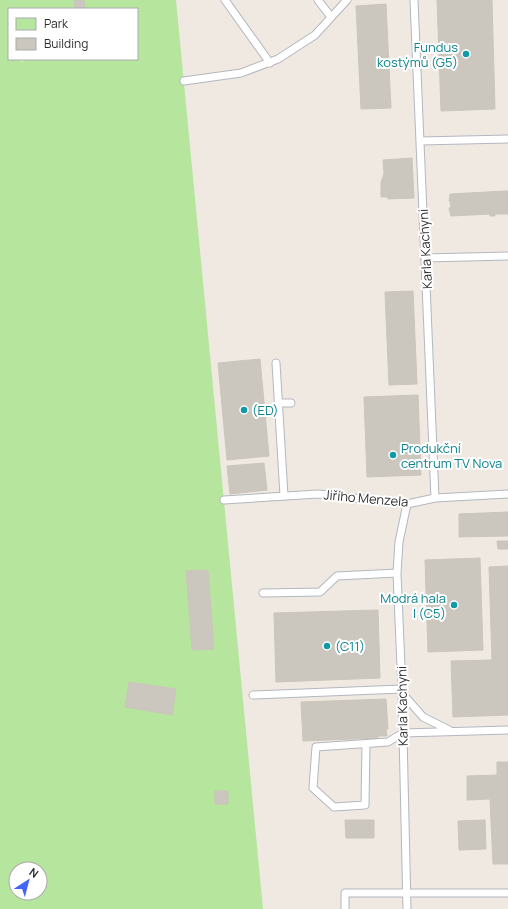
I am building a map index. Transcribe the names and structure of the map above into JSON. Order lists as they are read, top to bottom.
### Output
{
  "streets": {
    "lane": ["Karla Kachyni", "Jiřího Menzela"]
  },
  "crossings": [
    ["Karla Kachyni", "Jiřího Menzela"]
  ],
  "places": [
    "Fundus kostýmů (G5)",
    "(ED)",
    "Produkční centrum TV Nova",
    "Modrá hala I (C5)",
    "(C11)"
  ],
  "legend": ["Park", "Building"],
  "north": "top right"
}
